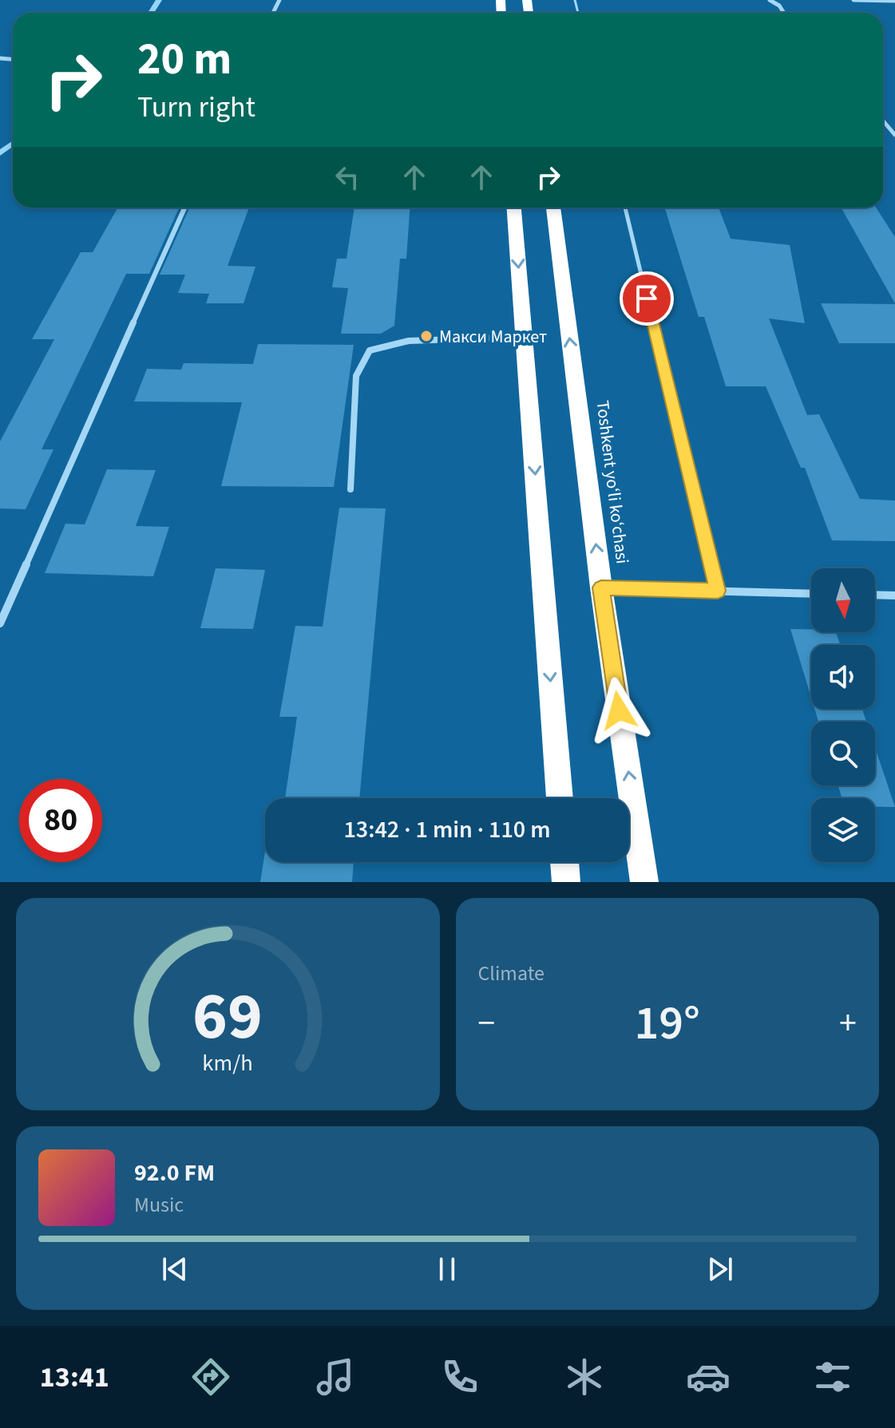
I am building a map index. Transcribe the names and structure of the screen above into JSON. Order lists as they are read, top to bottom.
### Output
{
  "streets": {
    "highway": ["Toshkent yo‘li ko‘chasi"]
  },
  "places": ["Макси Маркет"],
  "north": "bottom",
  "page": {
    "turn": ["20 m", "Turn right"],
    "limit": "80",
    "trip": "13:42 · 1 min · 110 m",
    "tile": "Climate",
    "heat": ["−", "19°", "+"],
    "song": ["92.0 FM", "Music"],
    "tabs": "13:41",
    "gauge": ["69", "km/h"]
  }
}
